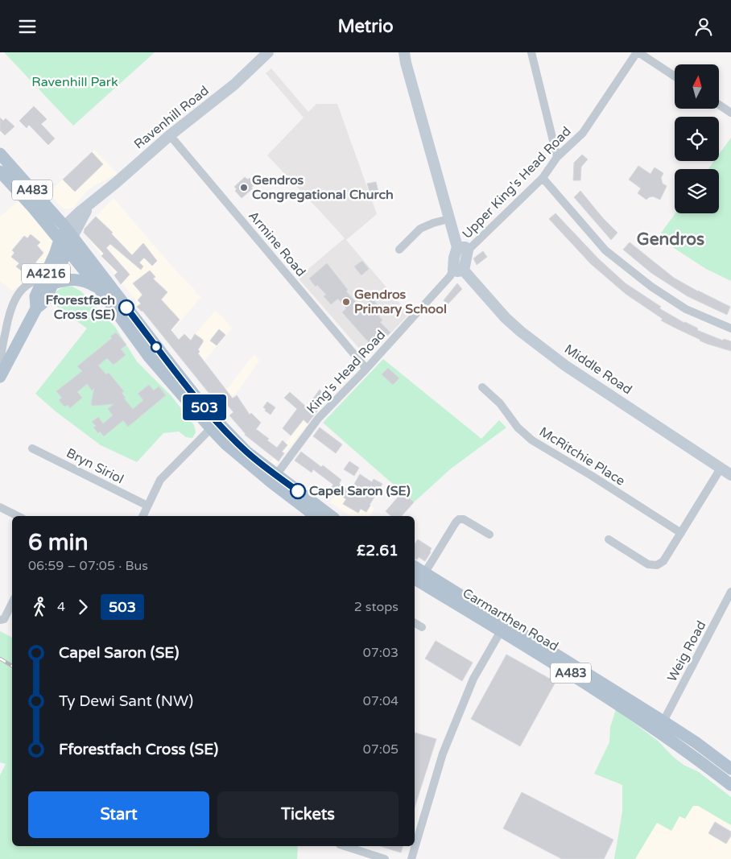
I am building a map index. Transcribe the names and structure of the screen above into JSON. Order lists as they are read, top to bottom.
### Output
{
  "streets": {
    "main road": ["A483", "A4216", "Carmarthen Road"],
    "street": [
      "Ravenhill Road",
      "Upper King's Head Road",
      "Armine Road",
      "Middle Road",
      "King's Head Road",
      "McRitchie Place",
      "Bryn Siriol",
      "Weig Road"
    ]
  },
  "crossings": [
    ["Ravenhill Road", "A483"],
    ["Ravenhill Road", "Armine Road"],
    ["A483", "A4216"],
    ["A483", "King's Head Road"],
    ["Armine Road", "King's Head Road"],
    ["Middle Road", "King's Head Road"],
    ["Carmarthen Road", "Weig Road"]
  ],
  "districts": ["Gendros"],
  "parks": ["Ravenhill Park"],
  "places": [
    "Gendros Congregational Church",
    "Gendros Primary School",
    "Fforestfach Cross (SE)",
    "Capel Saron (SE)"
  ],
  "lines": ["bus line 503"],
  "north": "top",
  "page": {
    "header": "Metrio",
    "on_map": "503",
    "heading": ["6 min", "06:59 – 07:05 · Bus", "£2.61"],
    "legs": ["4", "503", "2 stops"],
    "list": [
      {
        "name": "Capel Saron (SE)",
        "value": "07:03"
      },
      {
        "name": "Ty Dewi Sant (NW)",
        "value": "07:04"
      },
      {
        "name": "Fforestfach Cross (SE)",
        "value": "07:05"
      }
    ],
    "buttons": ["Start", "Tickets"]
  }
}
